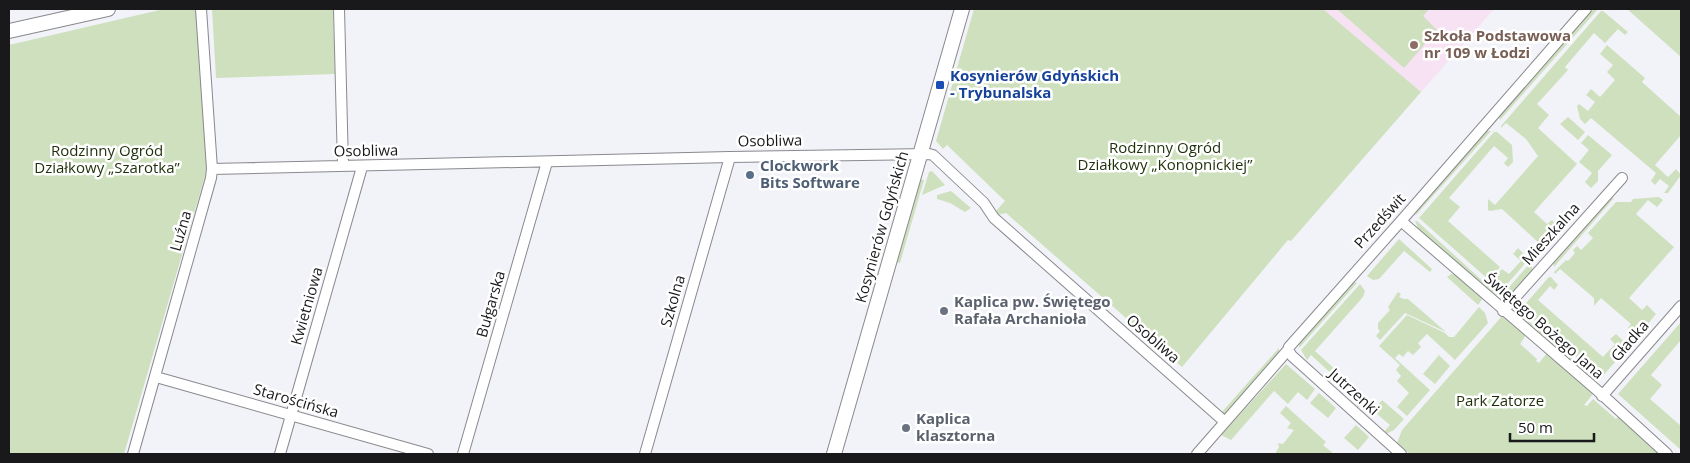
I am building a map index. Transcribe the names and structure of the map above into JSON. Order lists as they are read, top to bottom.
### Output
{
  "streets": {
    "street": [
      "Osobliwa",
      "Przedświt",
      "Kosynierów Gdyńskich",
      "Luźna",
      "Mieszkalna",
      "Szkolna",
      "Bułgarska",
      "Kwietniowa",
      "Świętego Bożego Jana",
      "Gładka",
      "Jutrzenki",
      "Starościńska"
    ]
  },
  "crossings": [
    ["Osobliwa", "Przedświt"],
    ["Osobliwa", "Kosynierów Gdyńskich"],
    ["Osobliwa", "Luźna"],
    ["Osobliwa", "Szkolna"],
    ["Osobliwa", "Bułgarska"],
    ["Osobliwa", "Kwietniowa"],
    ["Przedświt", "Świętego Bożego Jana"],
    ["Przedświt", "Jutrzenki"],
    ["Luźna", "Starościńska"],
    ["Mieszkalna", "Świętego Bożego Jana"],
    ["Kwietniowa", "Starościńska"],
    ["Świętego Bożego Jana", "Gładka"]
  ],
  "parks": ["Rodzinny Ogród Działkowy „Konopnickiej”", "Rodzinny Ogród Działkowy „Szarotka”", "Park Zatorze"],
  "places": {
    "other": [
      "Szkoła Podstawowa nr 109 w Łodzi",
      "Clockwork Bits Software",
      "Kaplica pw. Świętego Rafała Archanioła",
      "Kaplica klasztorna"
    ],
    "transit": ["Kosynierów Gdyńskich - Trybunalska"]
  },
  "scale_bar": "50 m"
}
